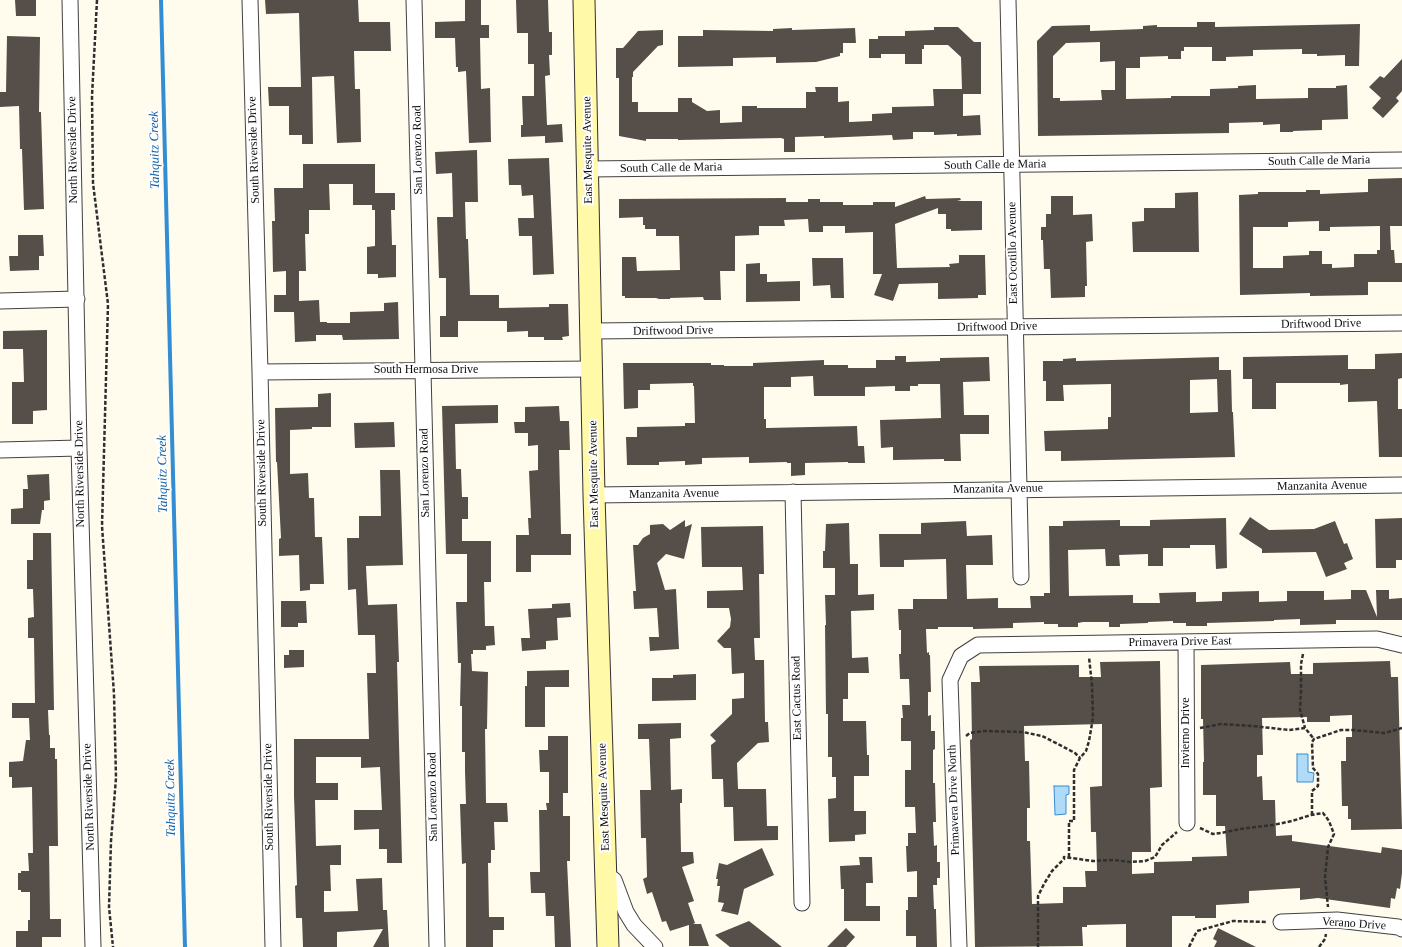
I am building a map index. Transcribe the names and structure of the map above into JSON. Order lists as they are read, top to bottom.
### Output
{
  "streets": {
    "street": [
      "North Riverside Drive",
      "South Riverside Drive",
      "San Lorenzo Road",
      "East Mesquite Avenue",
      "South Calle de Maria",
      "East Ocotillo Avenue",
      "Driftwood Drive",
      "South Hermosa Drive",
      "Manzanita Avenue",
      "Primavera Drive East",
      "East Cactus Road",
      "Invierno Drive",
      "Primavera Drive North",
      "Verano Drive"
    ]
  },
  "crossings": [
    ["South Riverside Drive", "South Hermosa Drive"],
    ["San Lorenzo Road", "South Hermosa Drive"],
    ["East Mesquite Avenue", "South Calle de Maria"],
    ["East Mesquite Avenue", "Driftwood Drive"],
    ["East Mesquite Avenue", "South Hermosa Drive"],
    ["East Mesquite Avenue", "Manzanita Avenue"],
    ["South Calle de Maria", "East Ocotillo Avenue"],
    ["East Ocotillo Avenue", "Driftwood Drive"],
    ["East Ocotillo Avenue", "Manzanita Avenue"],
    ["Manzanita Avenue", "East Cactus Road"],
    ["Primavera Drive East", "Invierno Drive"],
    ["Primavera Drive East", "Primavera Drive North"]
  ],
  "water": ["Tahquitz Creek"]
}
